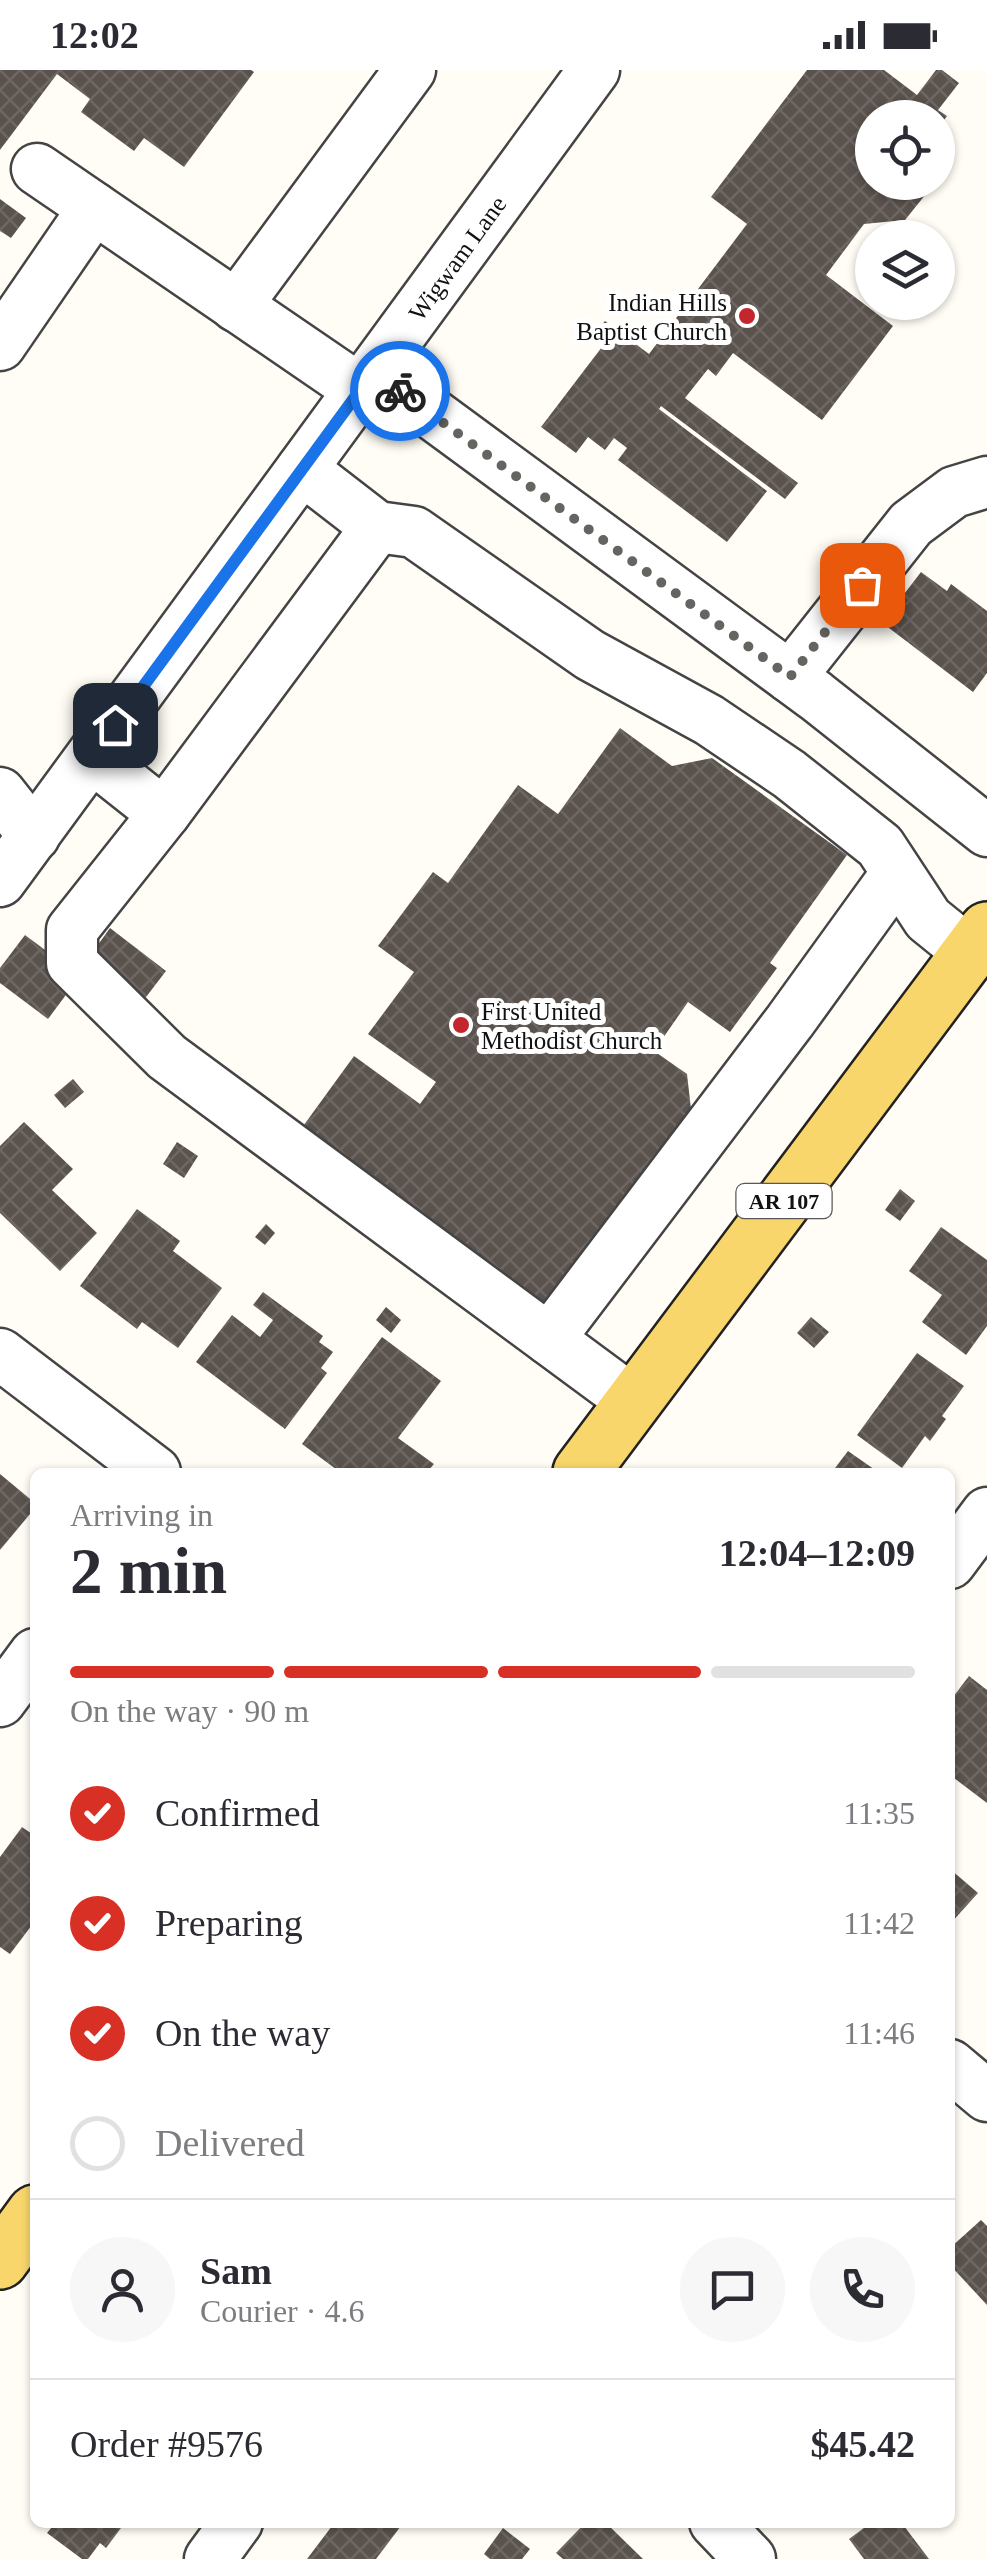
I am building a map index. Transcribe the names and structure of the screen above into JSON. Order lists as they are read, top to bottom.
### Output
{
  "streets": {
    "main road": ["AR 107"],
    "street": ["Wigwam Lane"]
  },
  "places": ["Indian Hills Baptist Church", "First United Methodist Church"],
  "page": {
    "status": "12:02",
    "heading": ["2 min", "Arriving in", "12:04–12:09"],
    "panel": [
      "Sam",
      "Courier · 4.6",
      "Order #9576",
      "$45.42"
    ],
    "bar": "On the way · 90 m",
    "list": [
      ["Confirmed", "11:35"],
      ["Preparing", "11:42"],
      ["On the way", "11:46"],
      "Delivered"
    ]
  }
}
